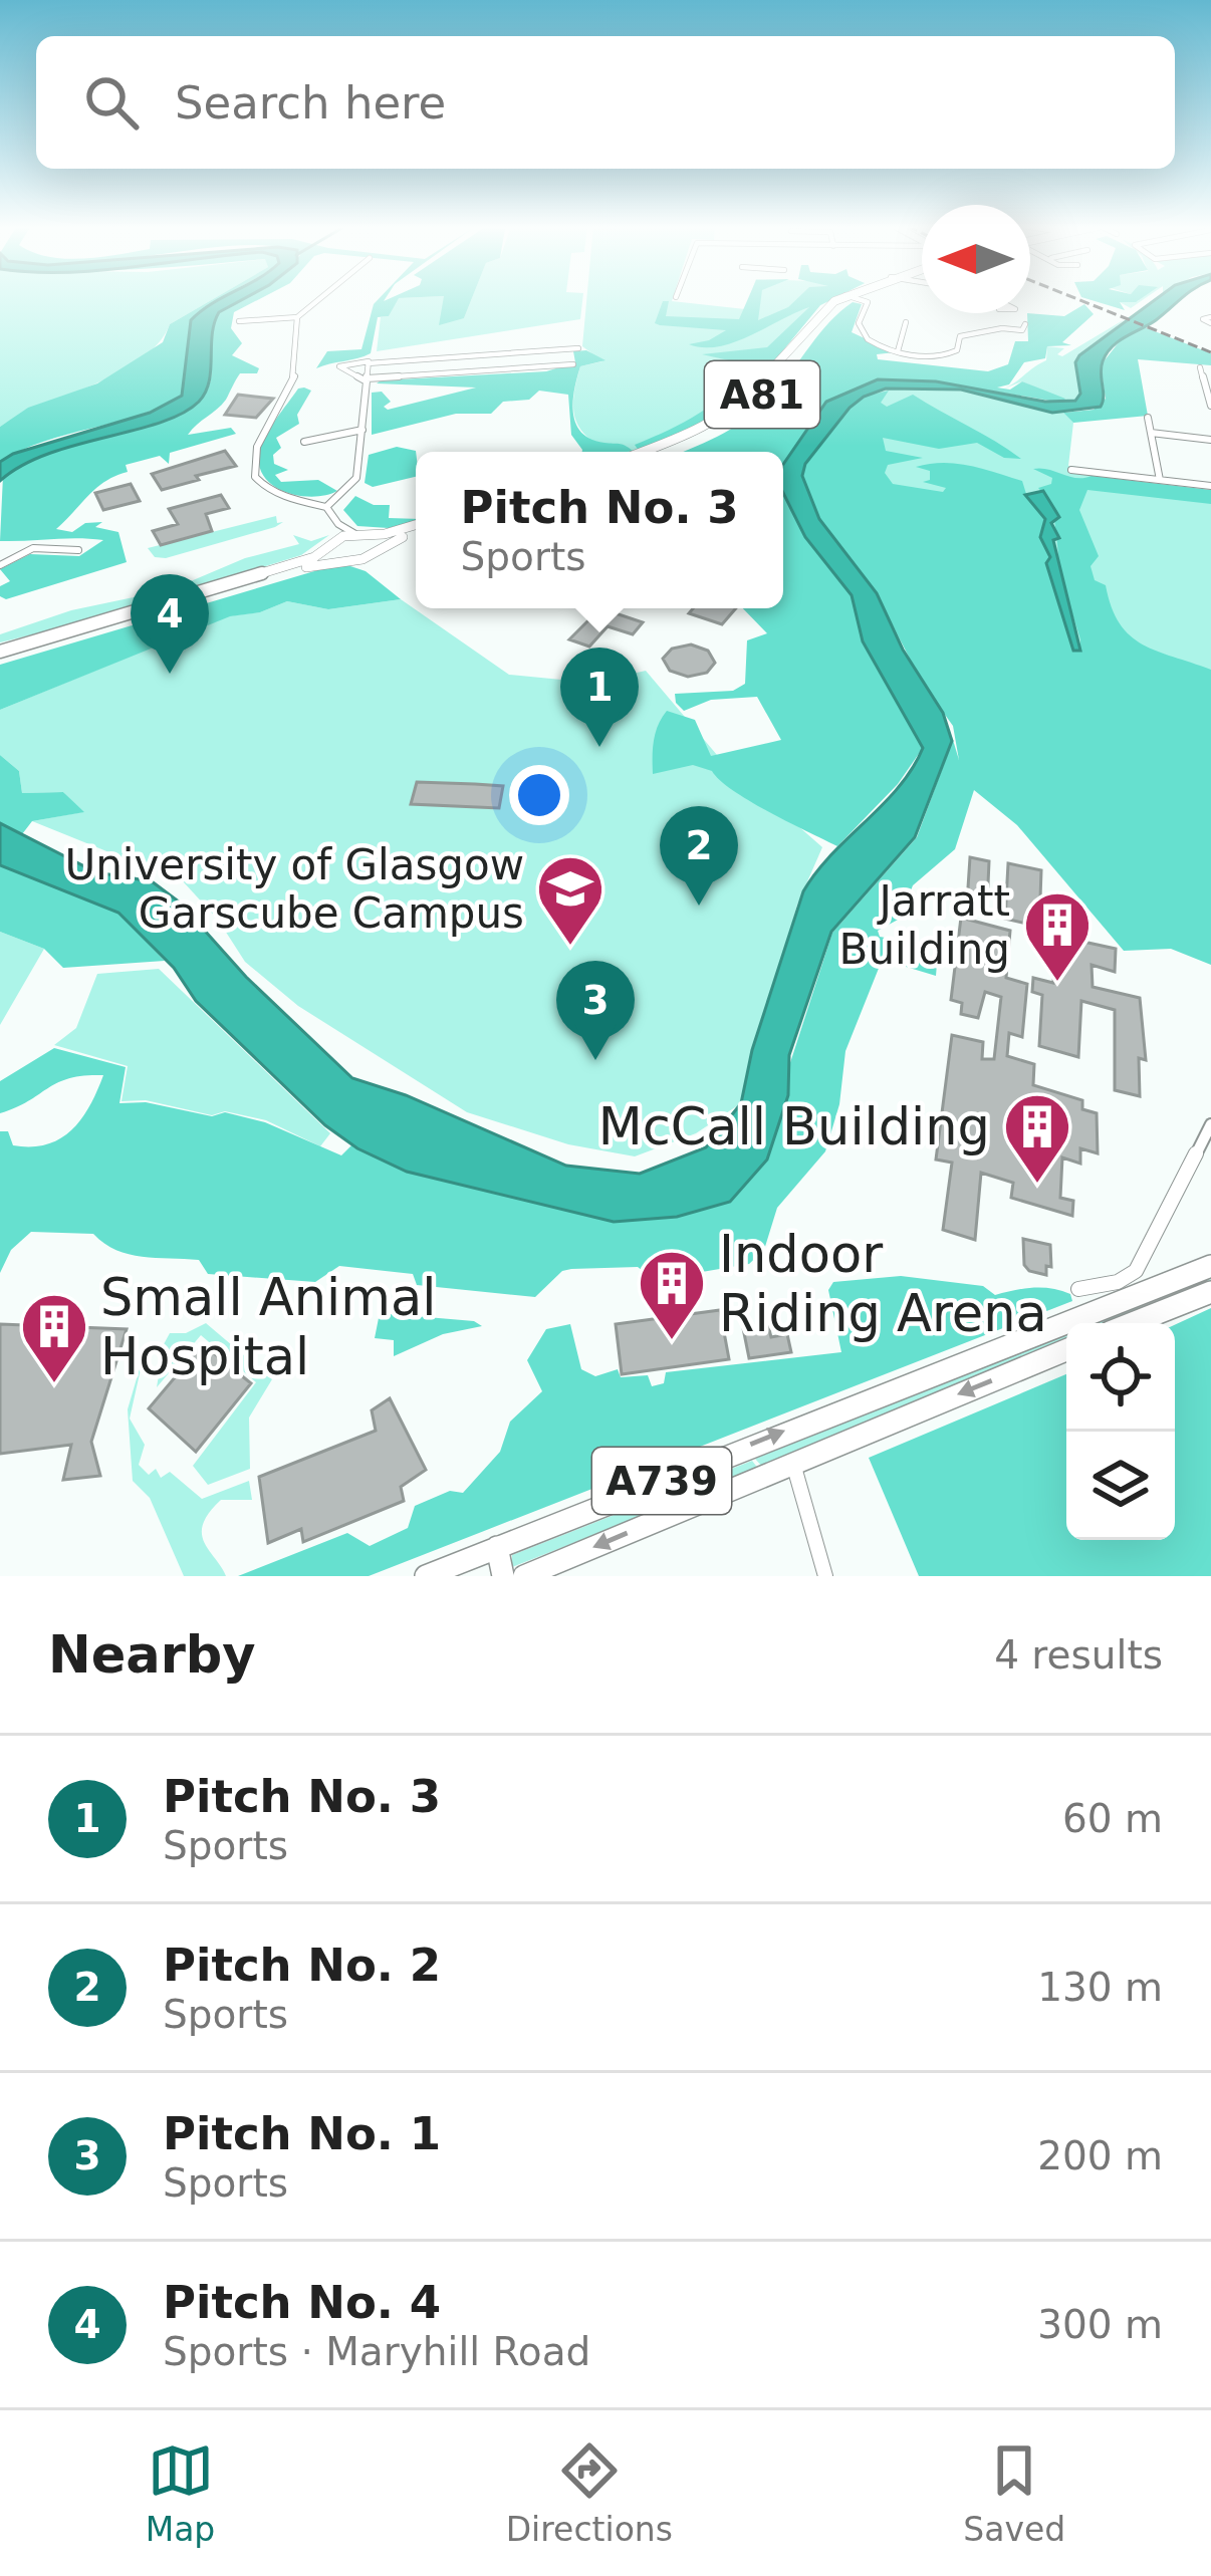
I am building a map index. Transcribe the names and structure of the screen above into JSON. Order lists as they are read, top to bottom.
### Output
{
  "streets": {
    "main road": ["A81", "A739"]
  },
  "places": {
    "school or university": ["University of Glasgow Garscube Campus"],
    "building": [
      "Jarratt Building",
      "McCall Building",
      "Indoor Riding Arena",
      "Small Animal Hospital"
    ]
  },
  "north": "left",
  "page": {
    "search": "Search here",
    "popup": ["Pitch No. 3", "Sports"],
    "pins": [
      "4",
      "1",
      "2",
      "3"
    ],
    "heading": ["Nearby", "4 results"],
    "list": [
      {
        "mark": "1",
        "name": "Pitch No. 3",
        "note": "Sports",
        "value": "60 m"
      },
      {
        "mark": "2",
        "name": "Pitch No. 2",
        "note": "Sports",
        "value": "130 m"
      },
      {
        "mark": "3",
        "name": "Pitch No. 1",
        "note": "Sports",
        "value": "200 m"
      },
      {
        "mark": "4",
        "name": "Pitch No. 4",
        "note": "Sports · Maryhill Road",
        "value": "300 m"
      }
    ],
    "nav": ["Map", "Directions", "Saved"]
  }
}
